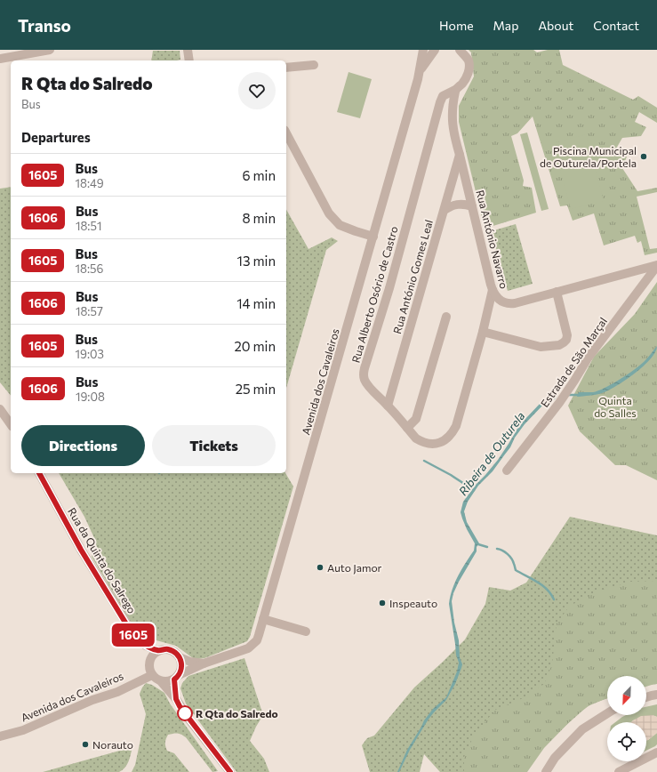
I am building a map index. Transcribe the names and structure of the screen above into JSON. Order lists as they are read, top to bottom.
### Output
{
  "streets": {
    "street": [
      "Rua António Navarro",
      "Rua António Gomes Leal",
      "Rua Alberto Osório de Castro",
      "Estrada de São Marçal",
      "Avenida dos Cavaleiros",
      "Rua da Quinta do Salrego"
    ]
  },
  "crossings": [
    ["Rua António Navarro", "Rua António Gomes Leal"],
    ["Rua António Navarro", "Rua Alberto Osório de Castro"],
    ["Rua António Navarro", "Estrada de São Marçal"],
    ["Rua António Gomes Leal", "Rua Alberto Osório de Castro"],
    ["Avenida dos Cavaleiros", "Rua da Quinta do Salrego"]
  ],
  "water": ["Ribeira de Outurela"],
  "parks": ["Quinta do Salles"],
  "places": [
    "Piscina Municipal de Outurela/Portela",
    "Auto Jamor",
    "Inspeauto",
    "R Qta do Salredo",
    "Norauto"
  ],
  "lines": ["bus line 1605"],
  "north": "bottom left",
  "page": {
    "header": "Transo",
    "nav": [
      "Home",
      "Map",
      "About",
      "Contact"
    ],
    "on_map": "1605",
    "heading": [
      ["R Qta do Salredo", "Bus"],
      "Departures"
    ],
    "list": [
      {
        "mark": "1605",
        "name": "Bus",
        "note": "18:49",
        "value": "6 min"
      },
      {
        "mark": "1606",
        "name": "Bus",
        "note": "18:51",
        "value": "8 min"
      },
      {
        "mark": "1605",
        "name": "Bus",
        "note": "18:56",
        "value": "13 min"
      },
      {
        "mark": "1606",
        "name": "Bus",
        "note": "18:57",
        "value": "14 min"
      },
      {
        "mark": "1605",
        "name": "Bus",
        "note": "19:03",
        "value": "20 min"
      },
      {
        "mark": "1606",
        "name": "Bus",
        "note": "19:08",
        "value": "25 min"
      }
    ],
    "buttons": ["Directions", "Tickets"]
  }
}
